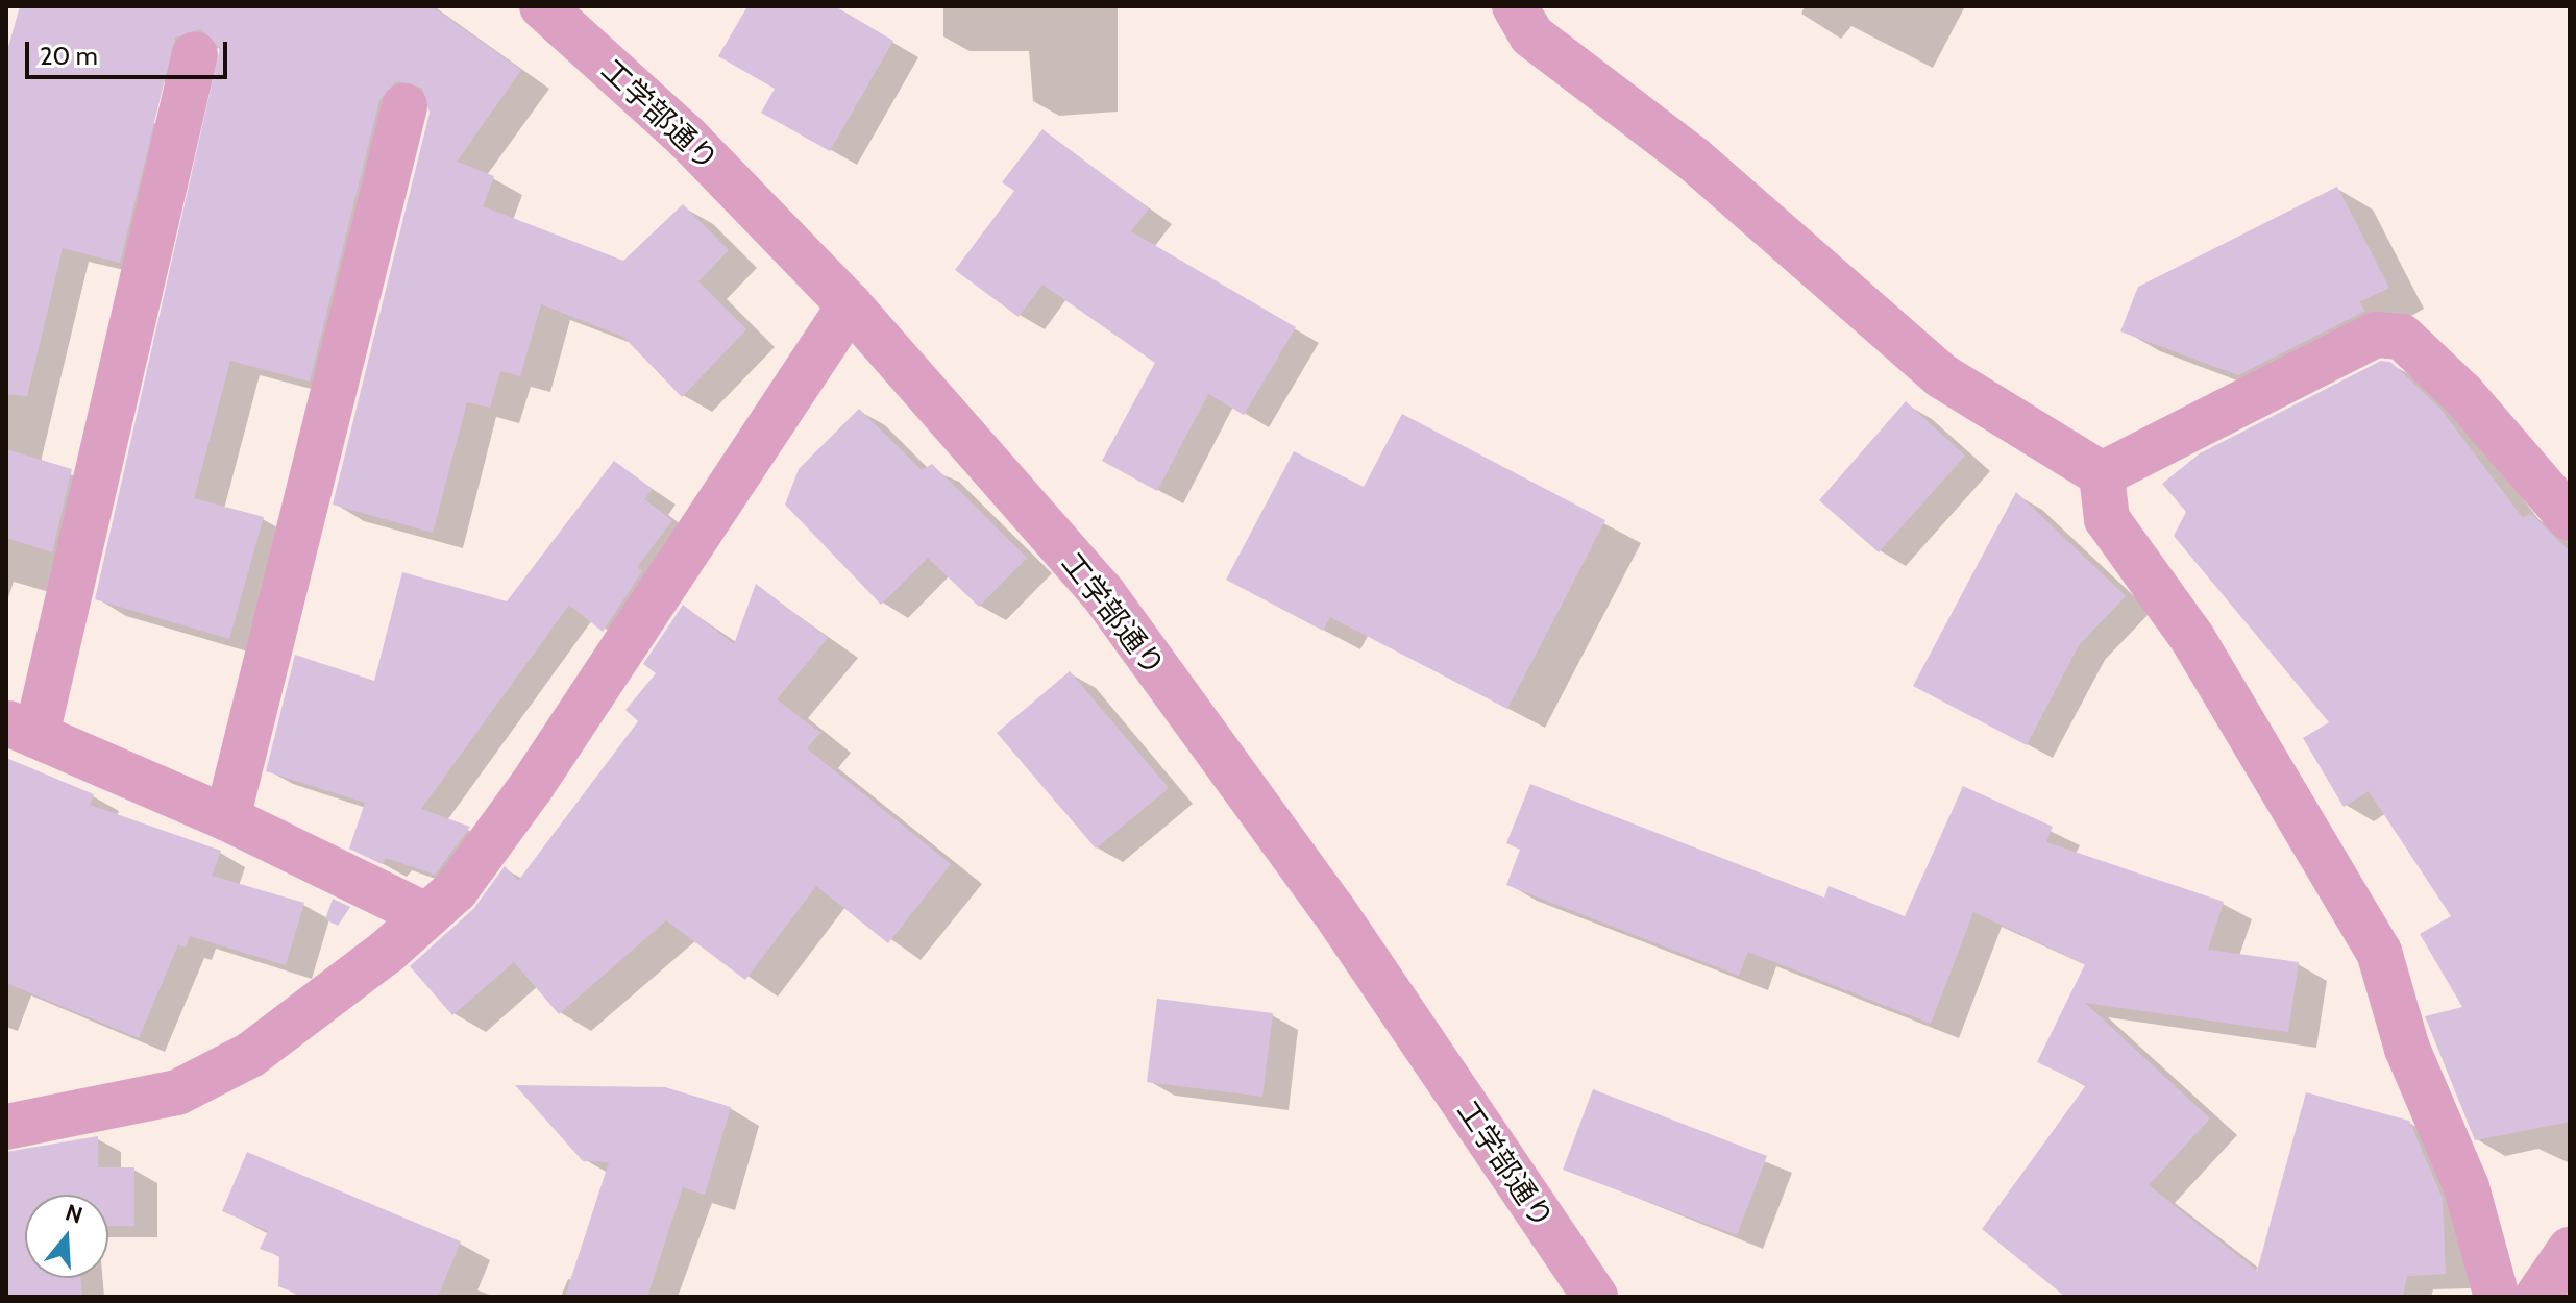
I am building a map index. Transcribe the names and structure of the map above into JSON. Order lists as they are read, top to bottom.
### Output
{
  "streets": {
    "street": ["工学部通り"]
  },
  "scale_bar": "20 m",
  "north": "top"
}
